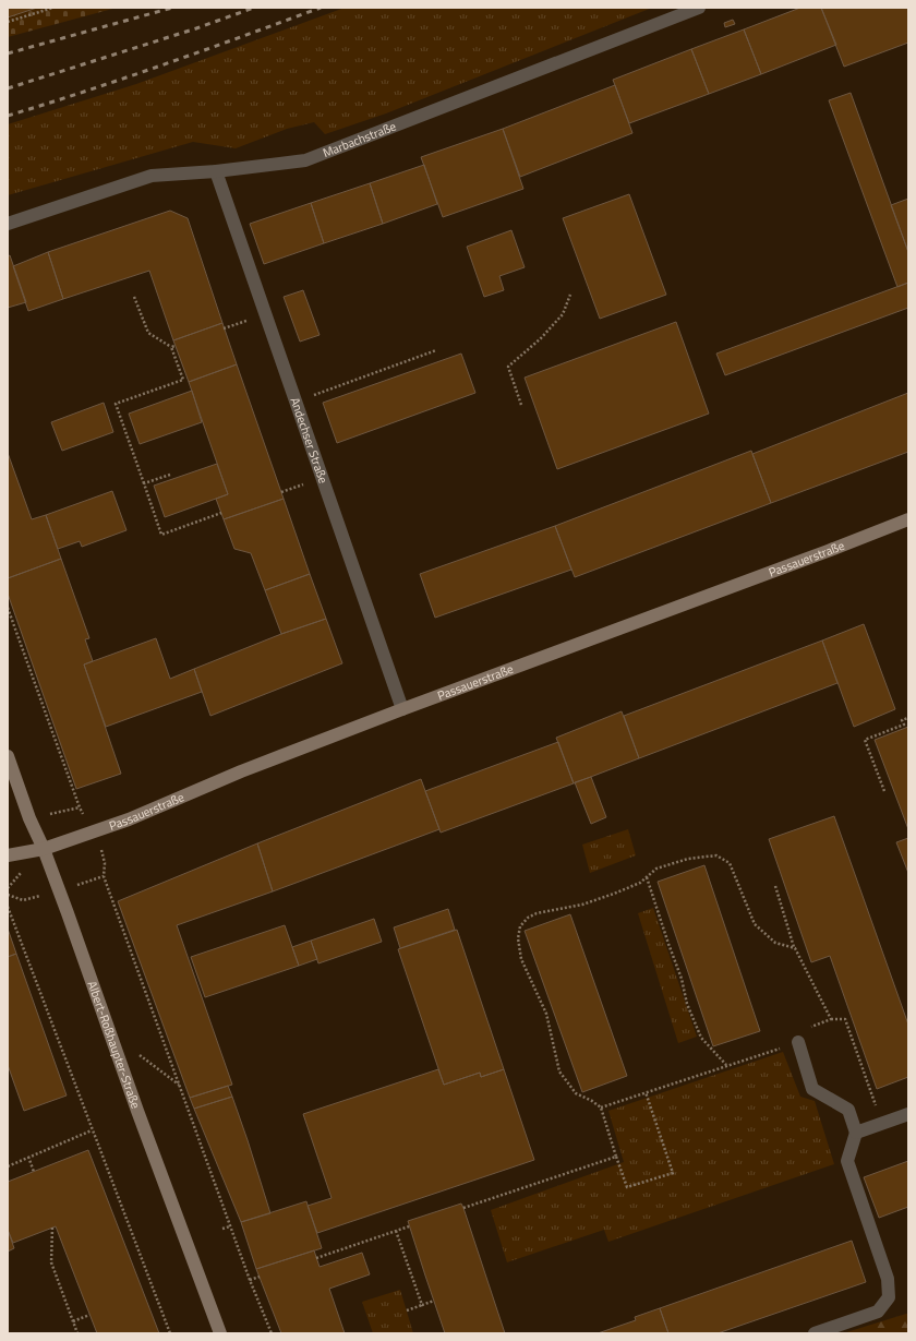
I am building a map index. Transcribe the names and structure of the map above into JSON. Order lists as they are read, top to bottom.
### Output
{
  "streets": {
    "street": [
      "Marbachstraße",
      "Andechser Straße",
      "Passauerstraße",
      "Albert-Roßhaupter-Straße"
    ]
  },
  "crossings": [
    ["Marbachstraße", "Andechser Straße"],
    ["Andechser Straße", "Passauerstraße"],
    ["Passauerstraße", "Albert-Roßhaupter-Straße"]
  ]
}
